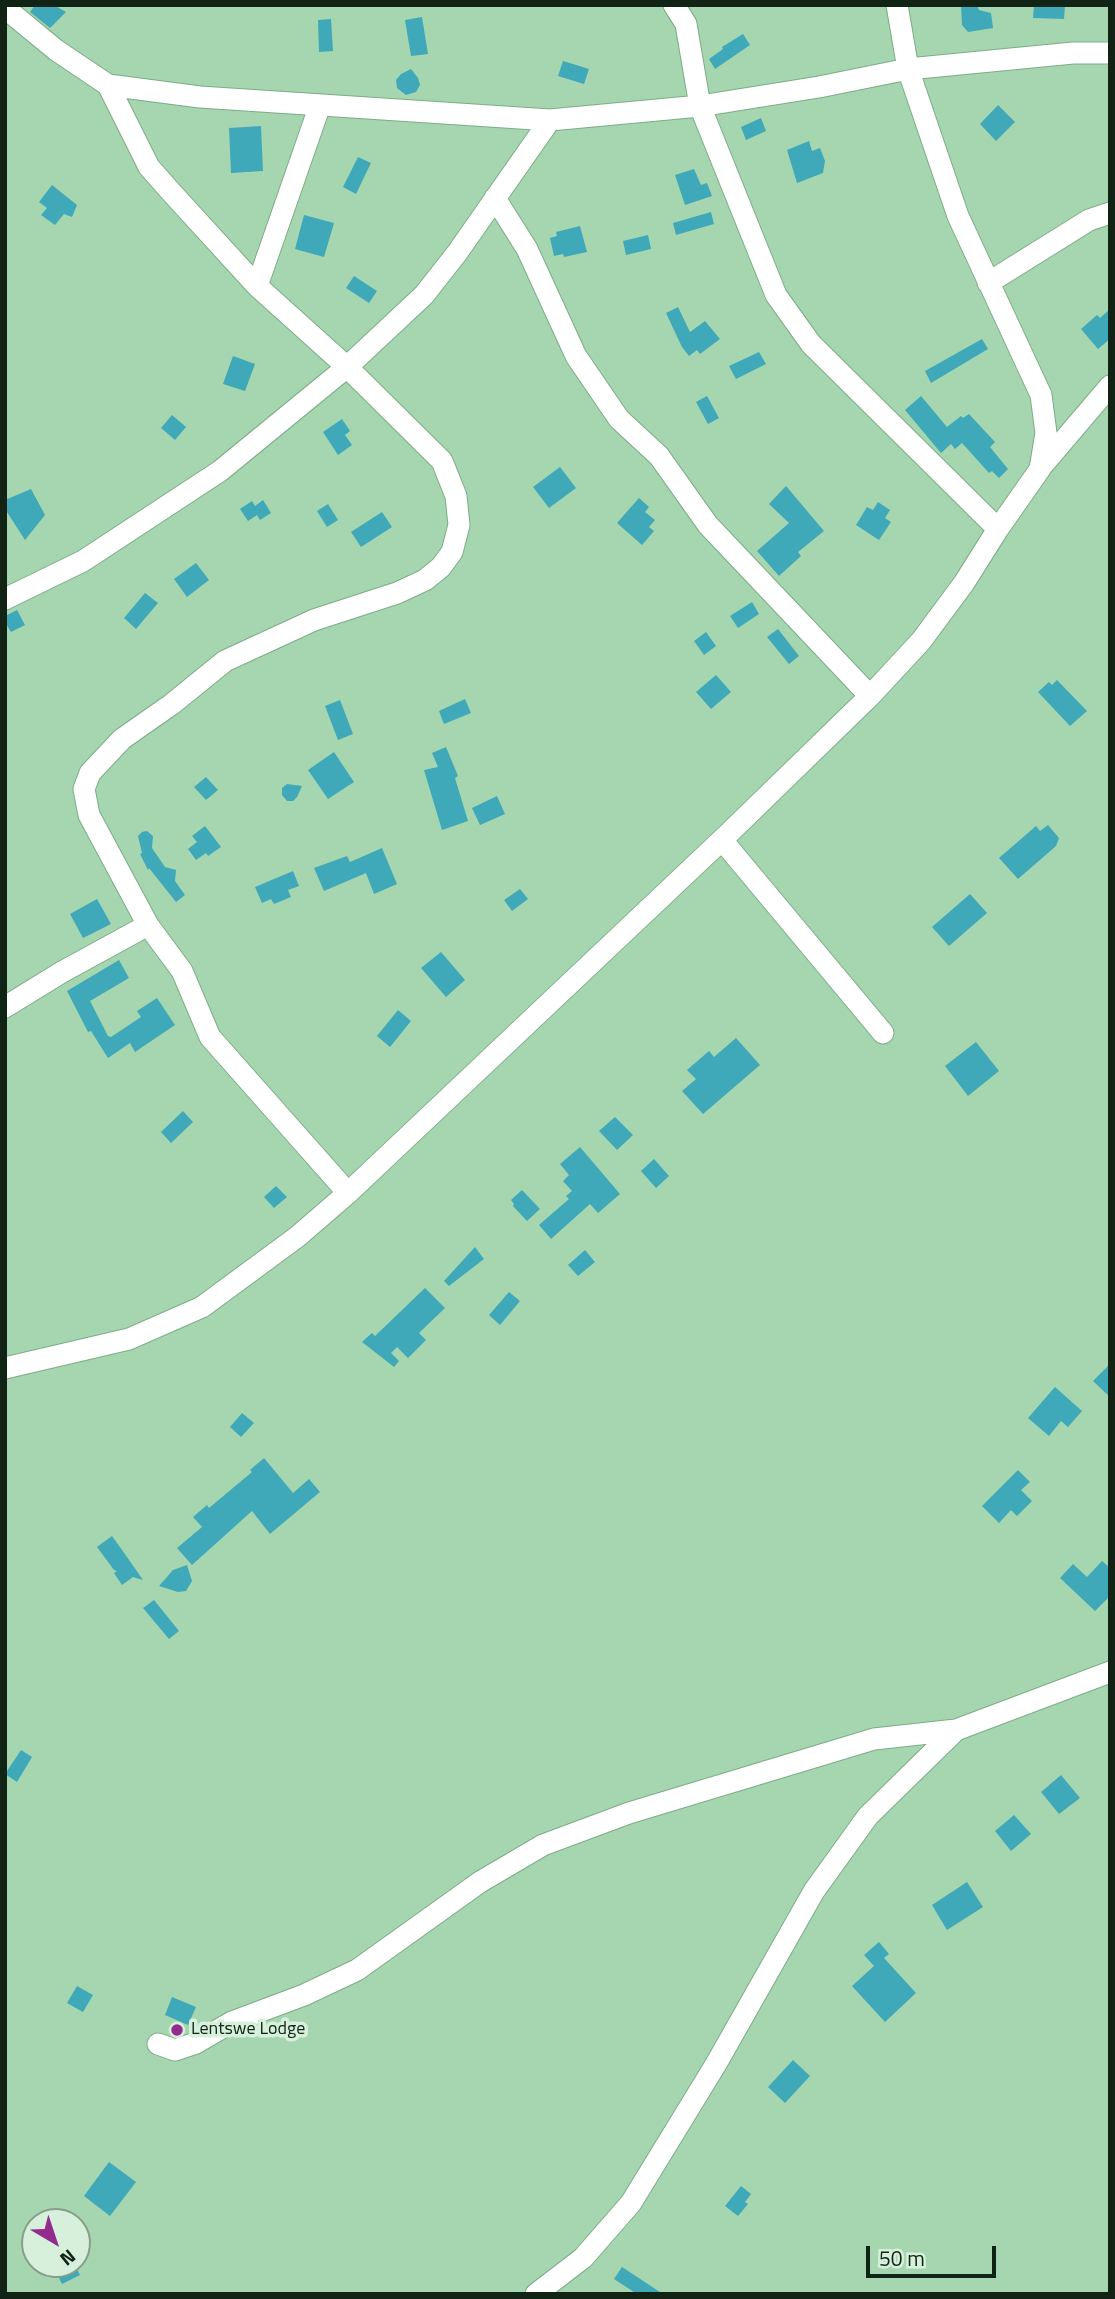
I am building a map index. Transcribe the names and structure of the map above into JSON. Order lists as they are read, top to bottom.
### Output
{
  "places": ["Lentswe Lodge"],
  "scale_bar": "50 m",
  "north": "bottom right"
}
